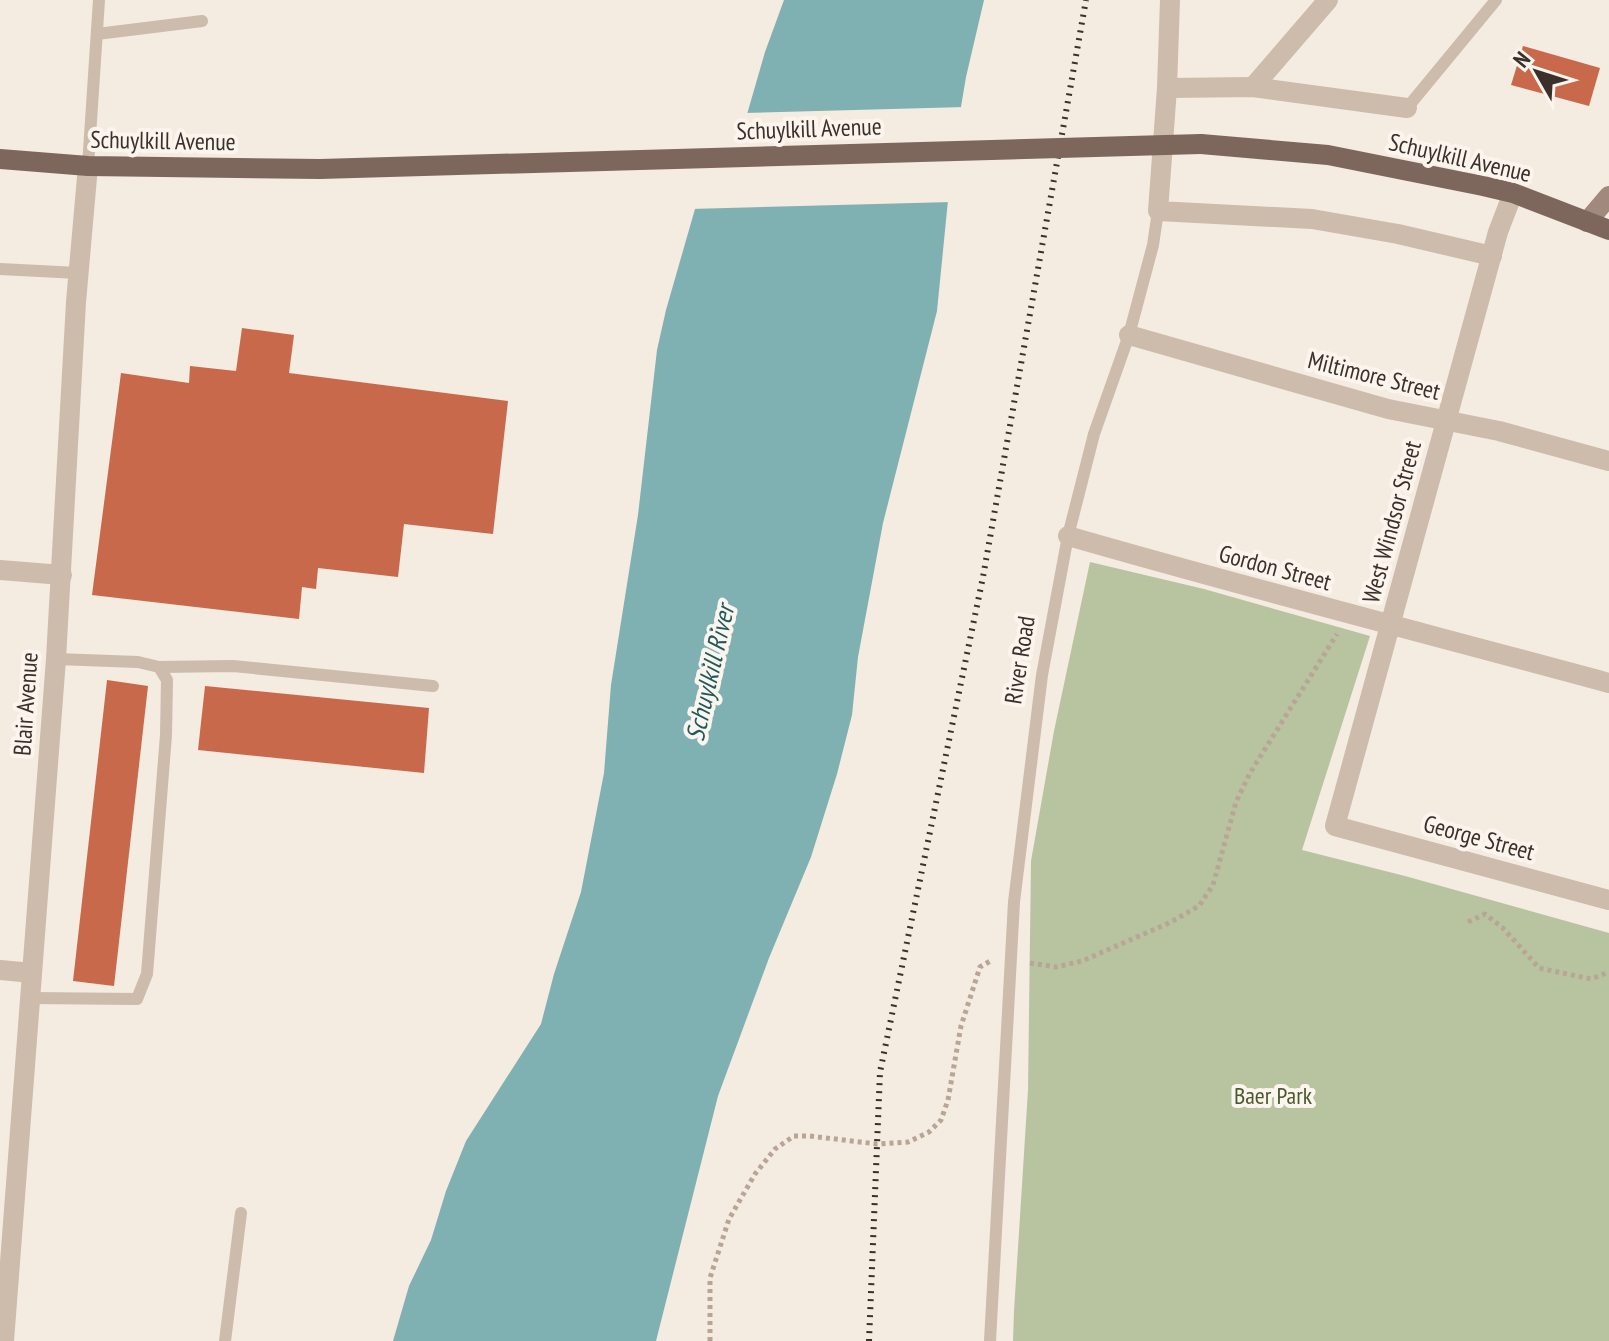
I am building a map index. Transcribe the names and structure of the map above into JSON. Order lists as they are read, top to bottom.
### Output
{
  "streets": {
    "main road": ["Schuylkill Avenue"],
    "street": [
      "Miltimore Street",
      "West Windsor Street",
      "Gordon Street",
      "River Road",
      "Blair Avenue",
      "George Street"
    ]
  },
  "crossings": [
    ["Schuylkill Avenue", "West Windsor Street"],
    ["Schuylkill Avenue", "River Road"],
    ["Schuylkill Avenue", "Blair Avenue"],
    ["Miltimore Street", "West Windsor Street"],
    ["Miltimore Street", "River Road"],
    ["West Windsor Street", "Gordon Street"],
    ["West Windsor Street", "George Street"],
    ["Gordon Street", "River Road"]
  ],
  "water": ["Schuylkill River"],
  "parks": ["Baer Park"],
  "north": "top left"
}
